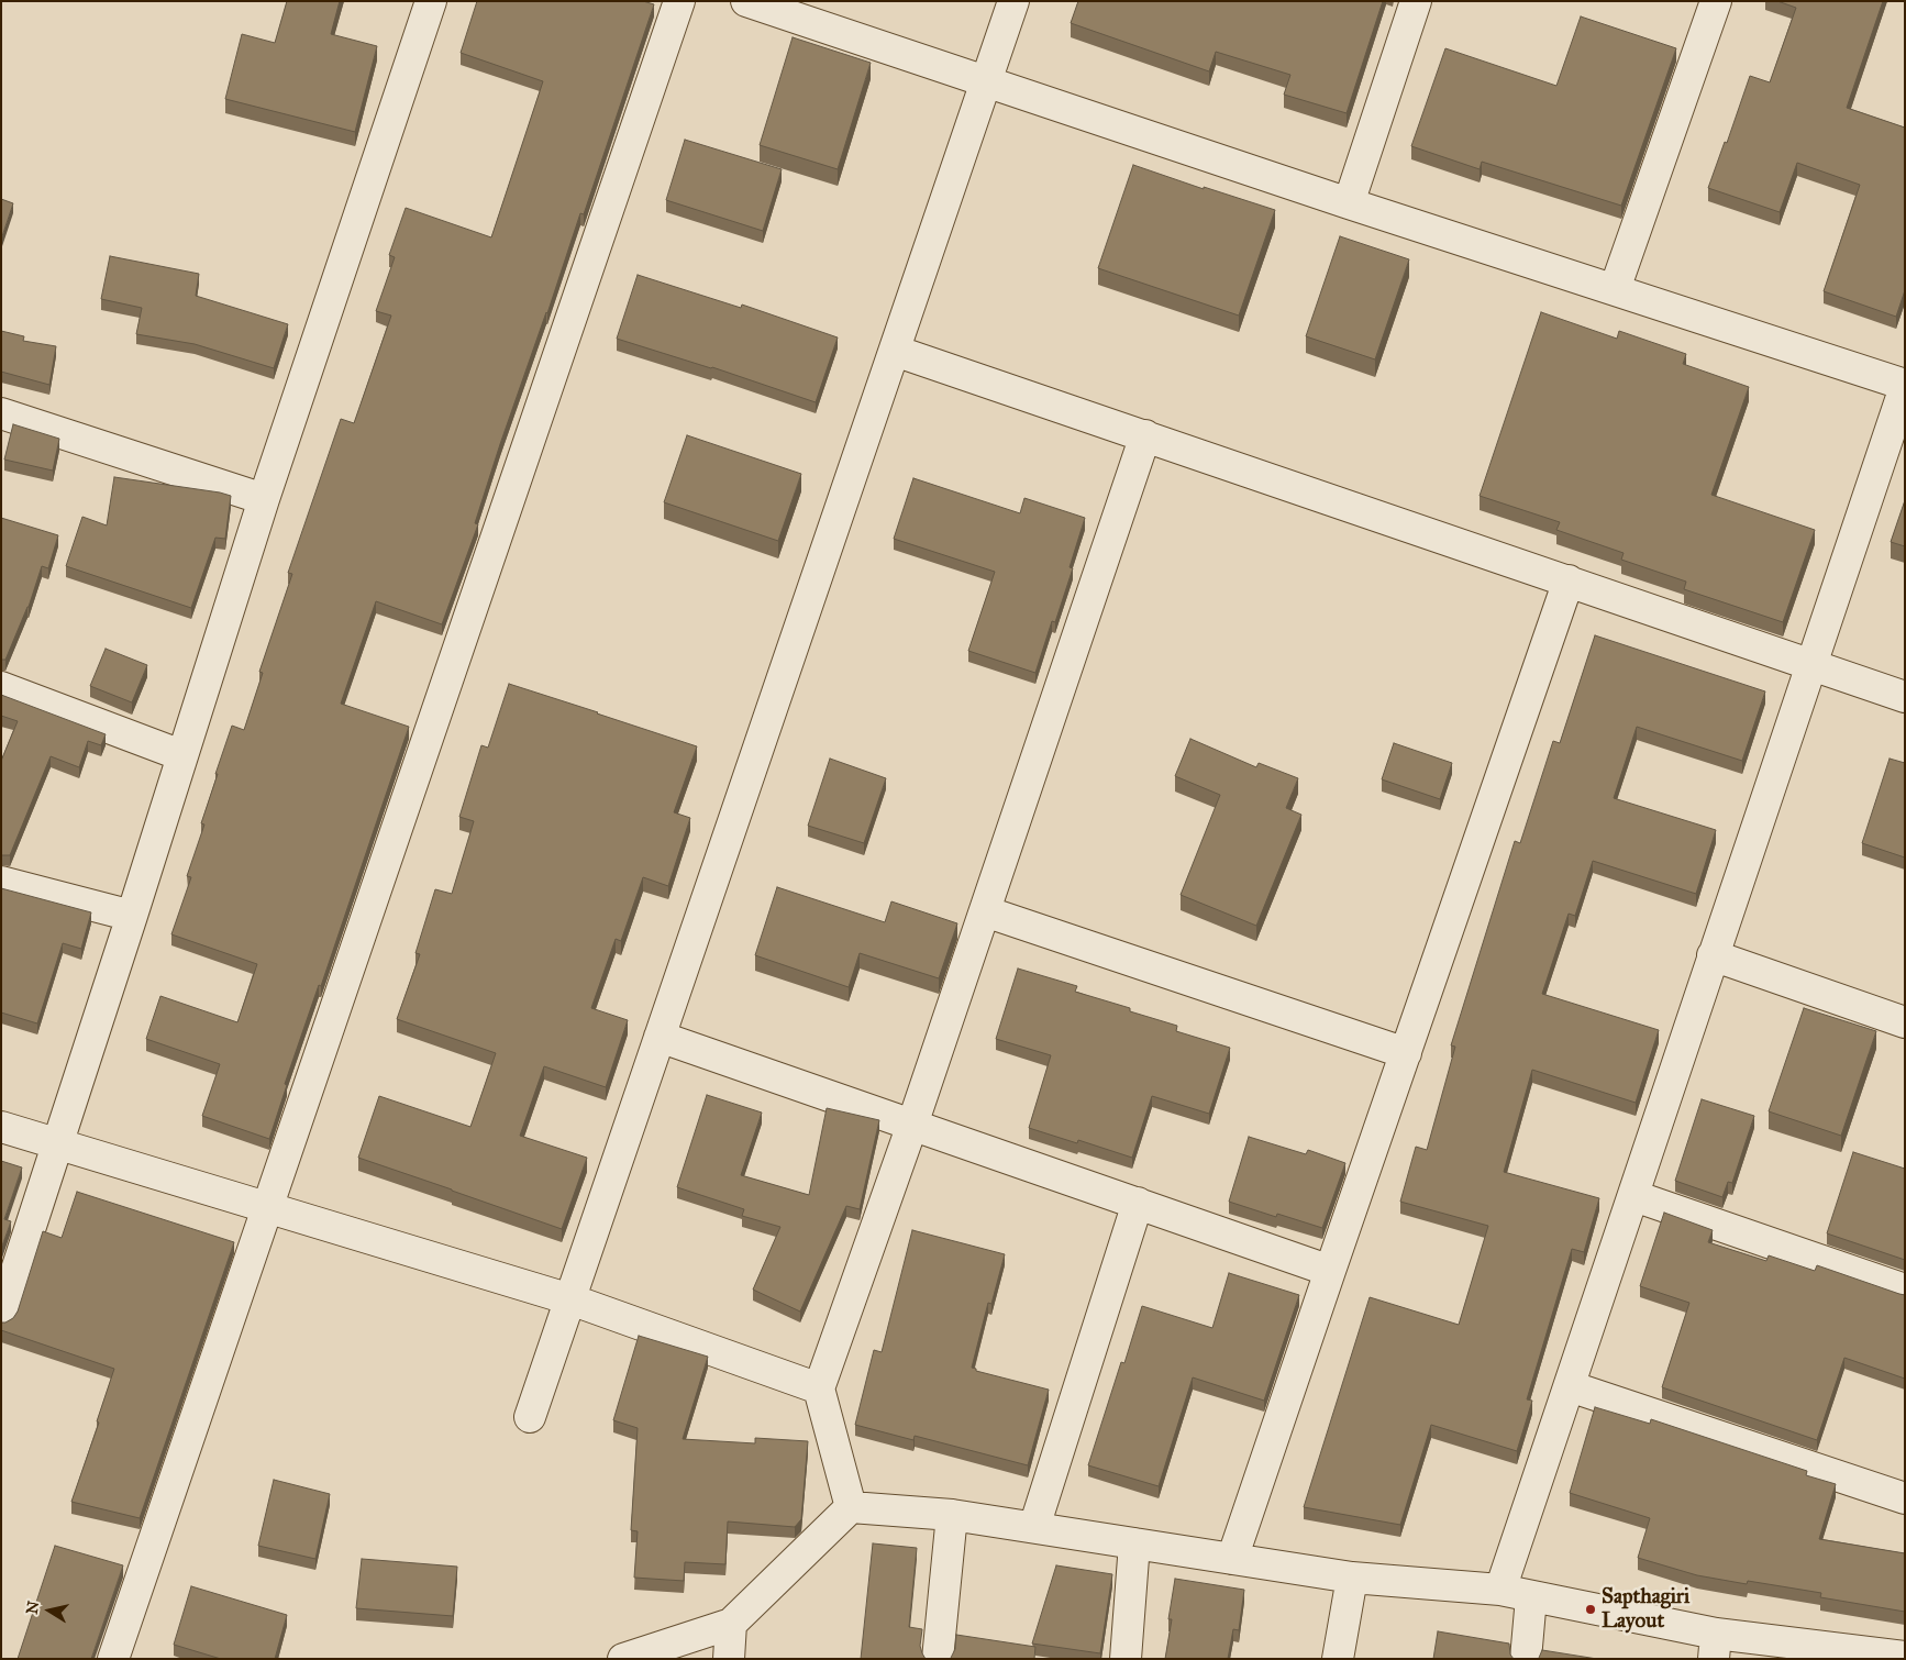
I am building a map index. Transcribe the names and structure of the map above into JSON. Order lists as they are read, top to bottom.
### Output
{
  "places": ["Sapthagiri Layout"],
  "north": "left"
}
